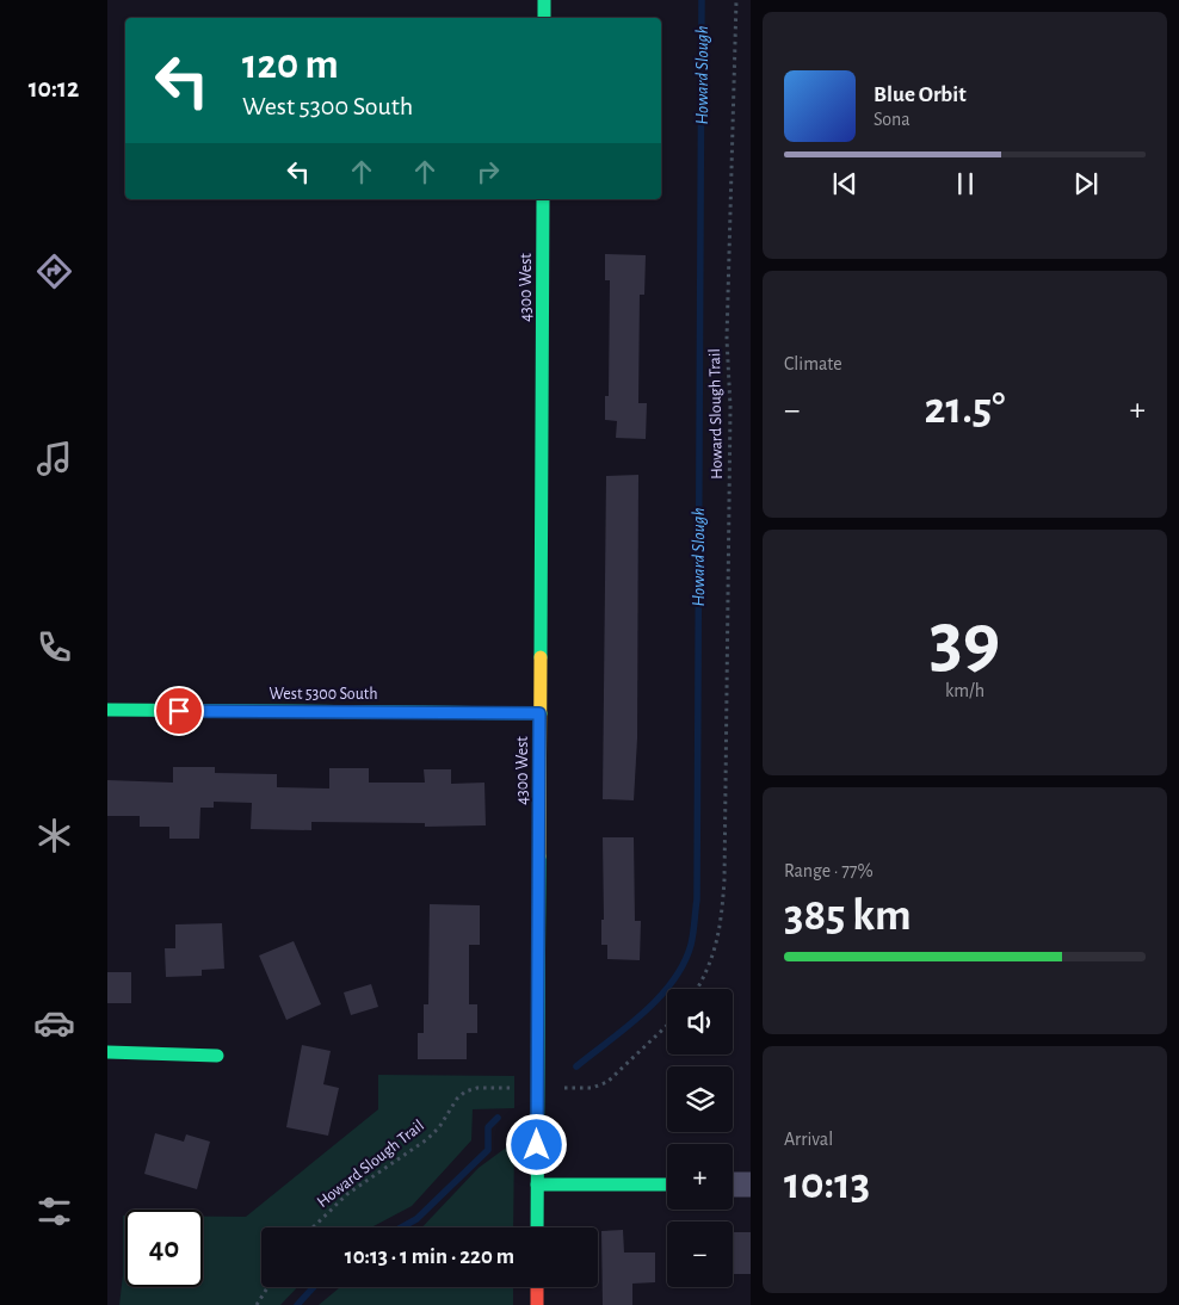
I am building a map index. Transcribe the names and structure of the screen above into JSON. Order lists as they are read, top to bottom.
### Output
{
  "streets": {
    "street": ["4300 West", "West 5300 South"],
    "path": ["Howard Slough Trail"]
  },
  "crossings": [
    ["4300 West", "West 5300 South"]
  ],
  "water": ["Howard Slough"],
  "page": {
    "tabs": "10:12",
    "turn": ["120 m", "West 5300 South"],
    "song": ["Blue Orbit", "Sona"],
    "tile": [
      "Climate",
      ["39", "km/h"],
      ["Range · 77%", "385 km"],
      ["Arrival", "10:13"]
    ],
    "heat": ["−", "21.5°", "+"],
    "map_buttons": ["+", "−"],
    "limit": "40",
    "trip": "10:13 · 1 min · 220 m"
  }
}
